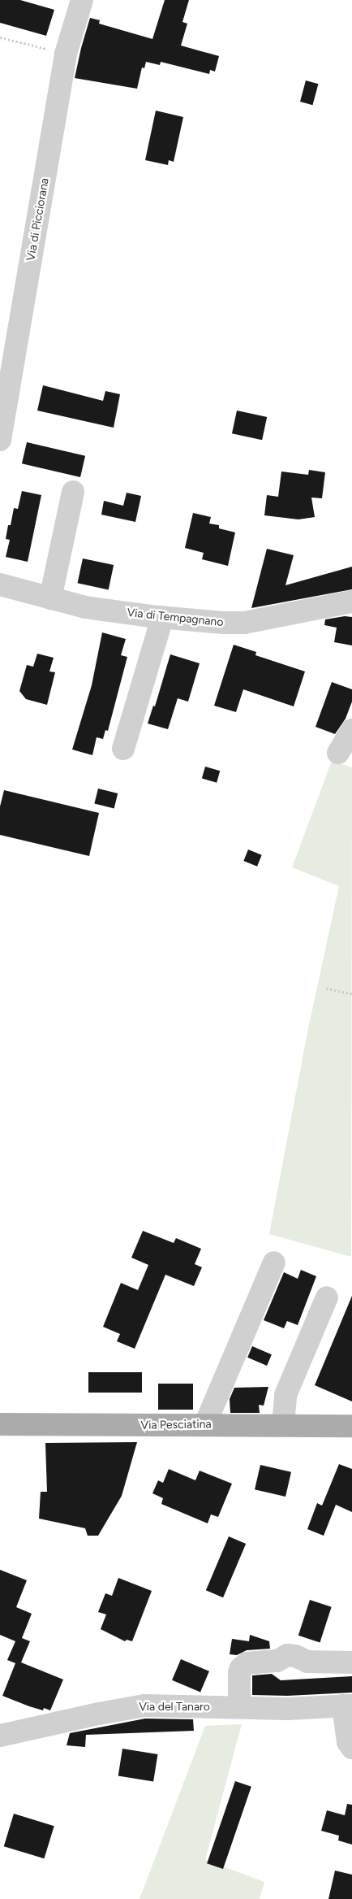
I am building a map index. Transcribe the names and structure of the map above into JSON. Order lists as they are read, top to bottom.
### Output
{
  "streets": {
    "main road": ["Via Pesciatina"],
    "street": ["Via di Picciorana", "Via di Tempagnano", "Via del Tanaro"]
  }
}
